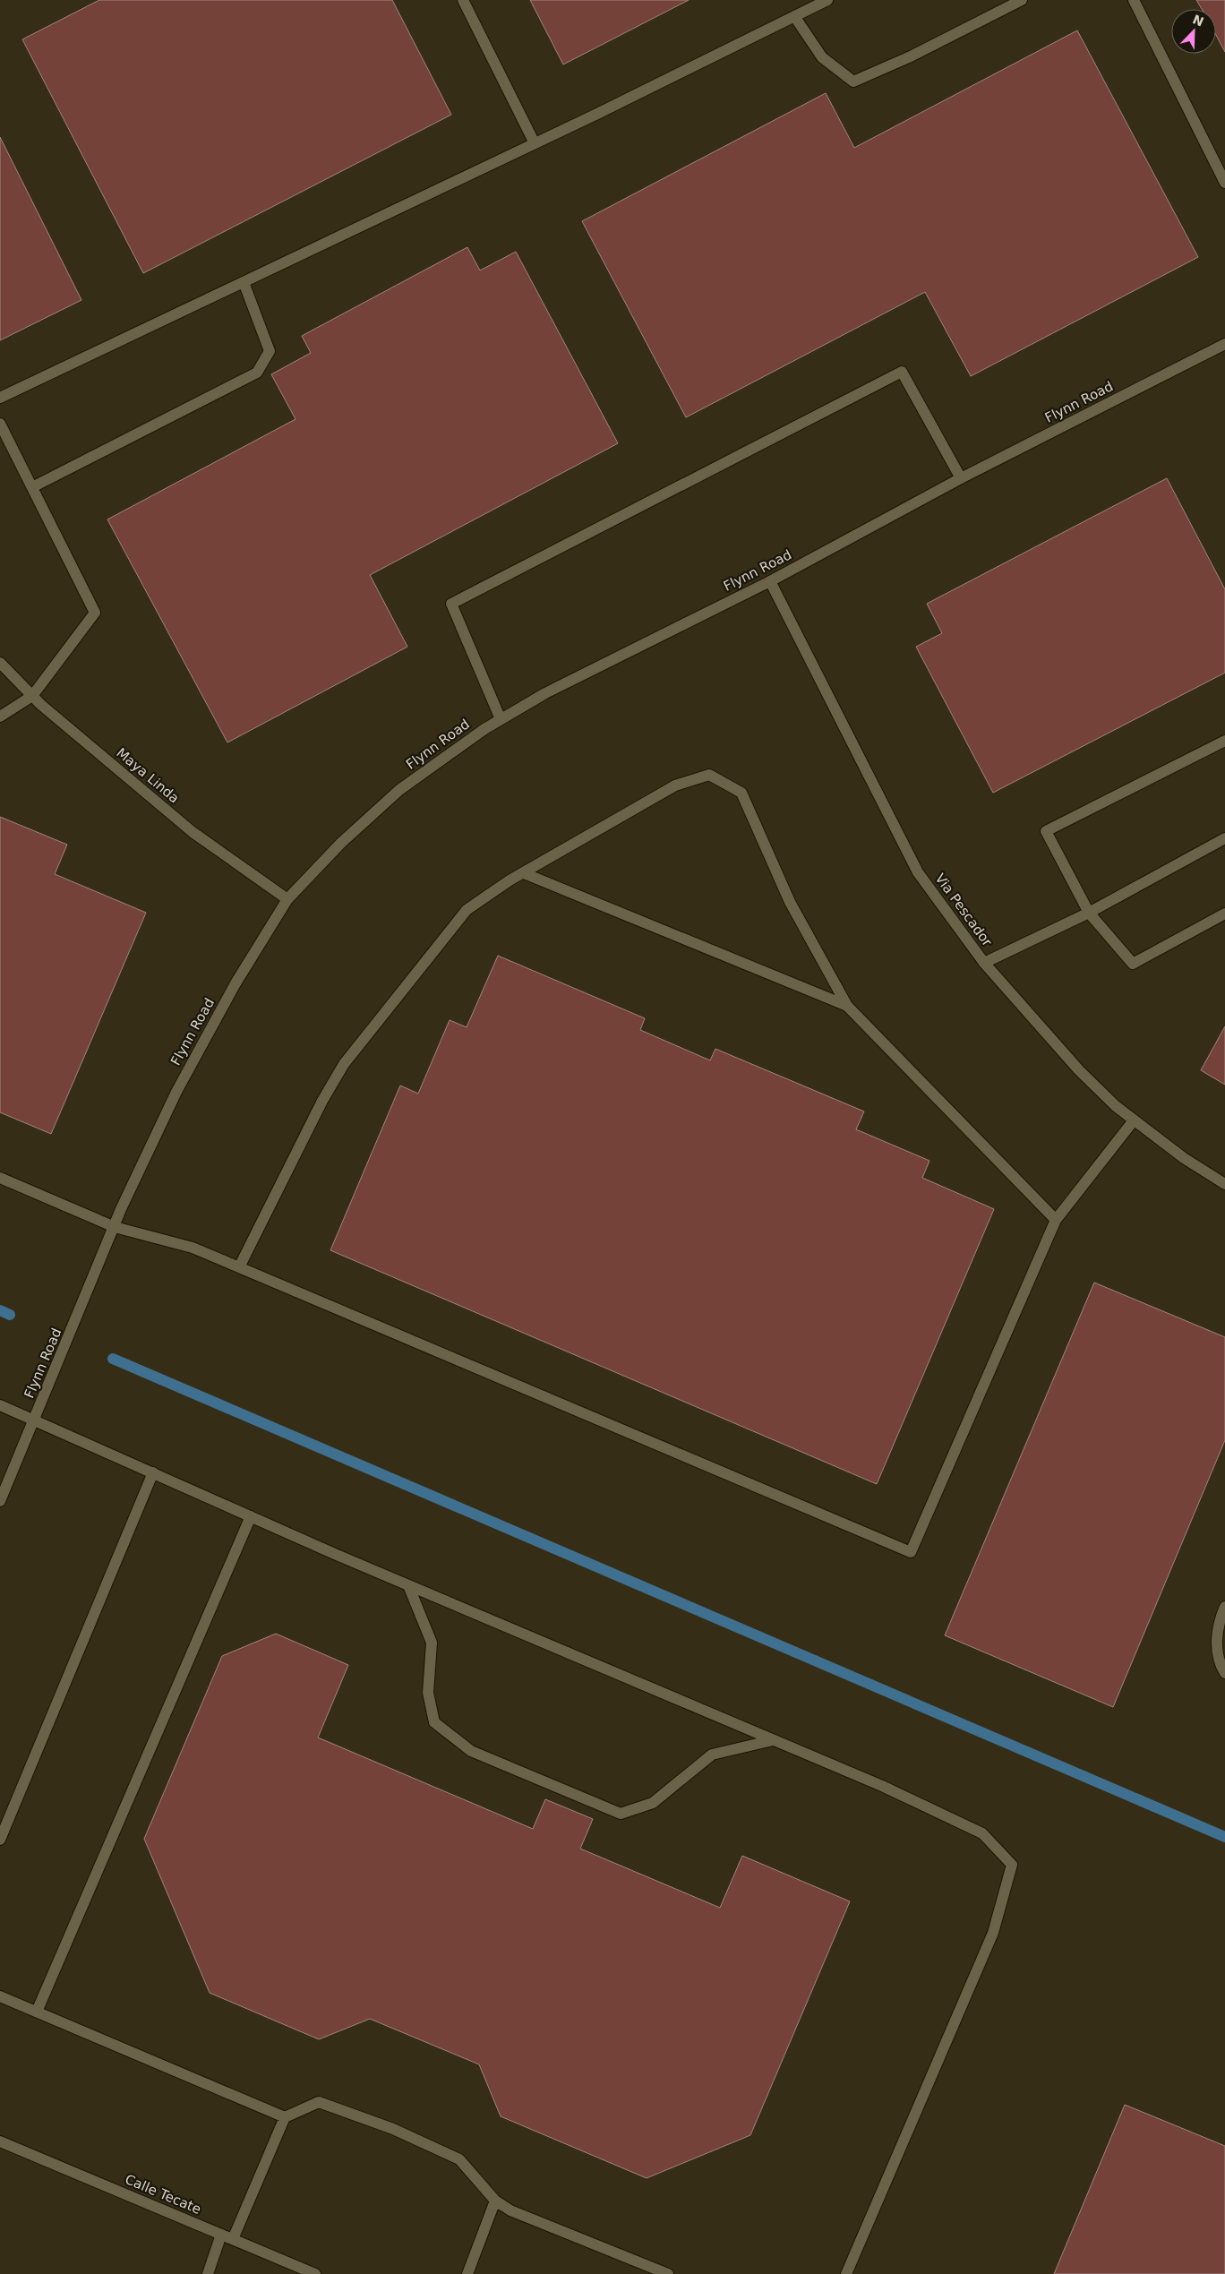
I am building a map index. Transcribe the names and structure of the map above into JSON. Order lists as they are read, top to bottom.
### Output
{
  "streets": {
    "main road": [
      "Flynn Road",
      "Maya Linda",
      "Via Pescador",
      "Calle Tecate"
    ]
  },
  "crossings": [
    ["Flynn Road", "Maya Linda"],
    ["Flynn Road", "Via Pescador"]
  ],
  "north": "top right"
}
